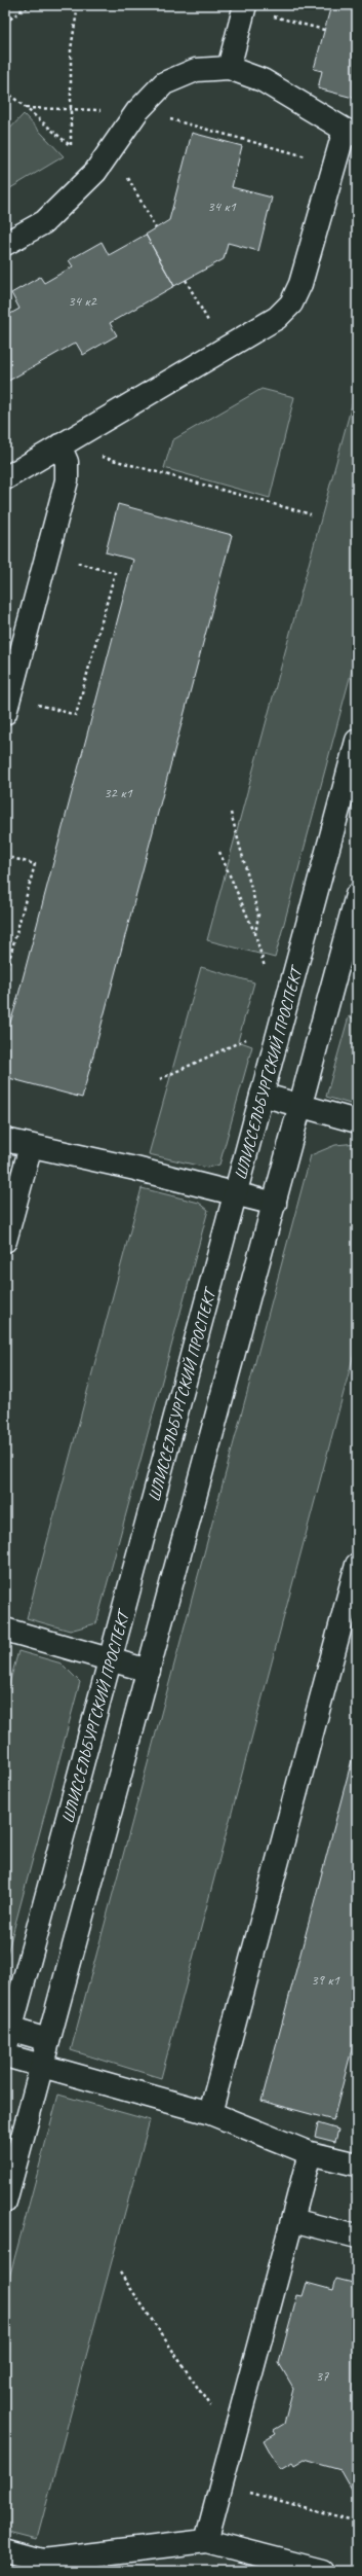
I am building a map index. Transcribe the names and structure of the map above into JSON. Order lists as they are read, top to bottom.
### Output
{
  "streets": {
    "main road": ["ШЛИССЕЛЬБУРГСКИЙ ПРОСПЕКТ"]
  },
  "house_numbers": [
    "34 к1",
    "34 к2",
    "32 к1",
    "39 к1",
    "37"
  ]
}
